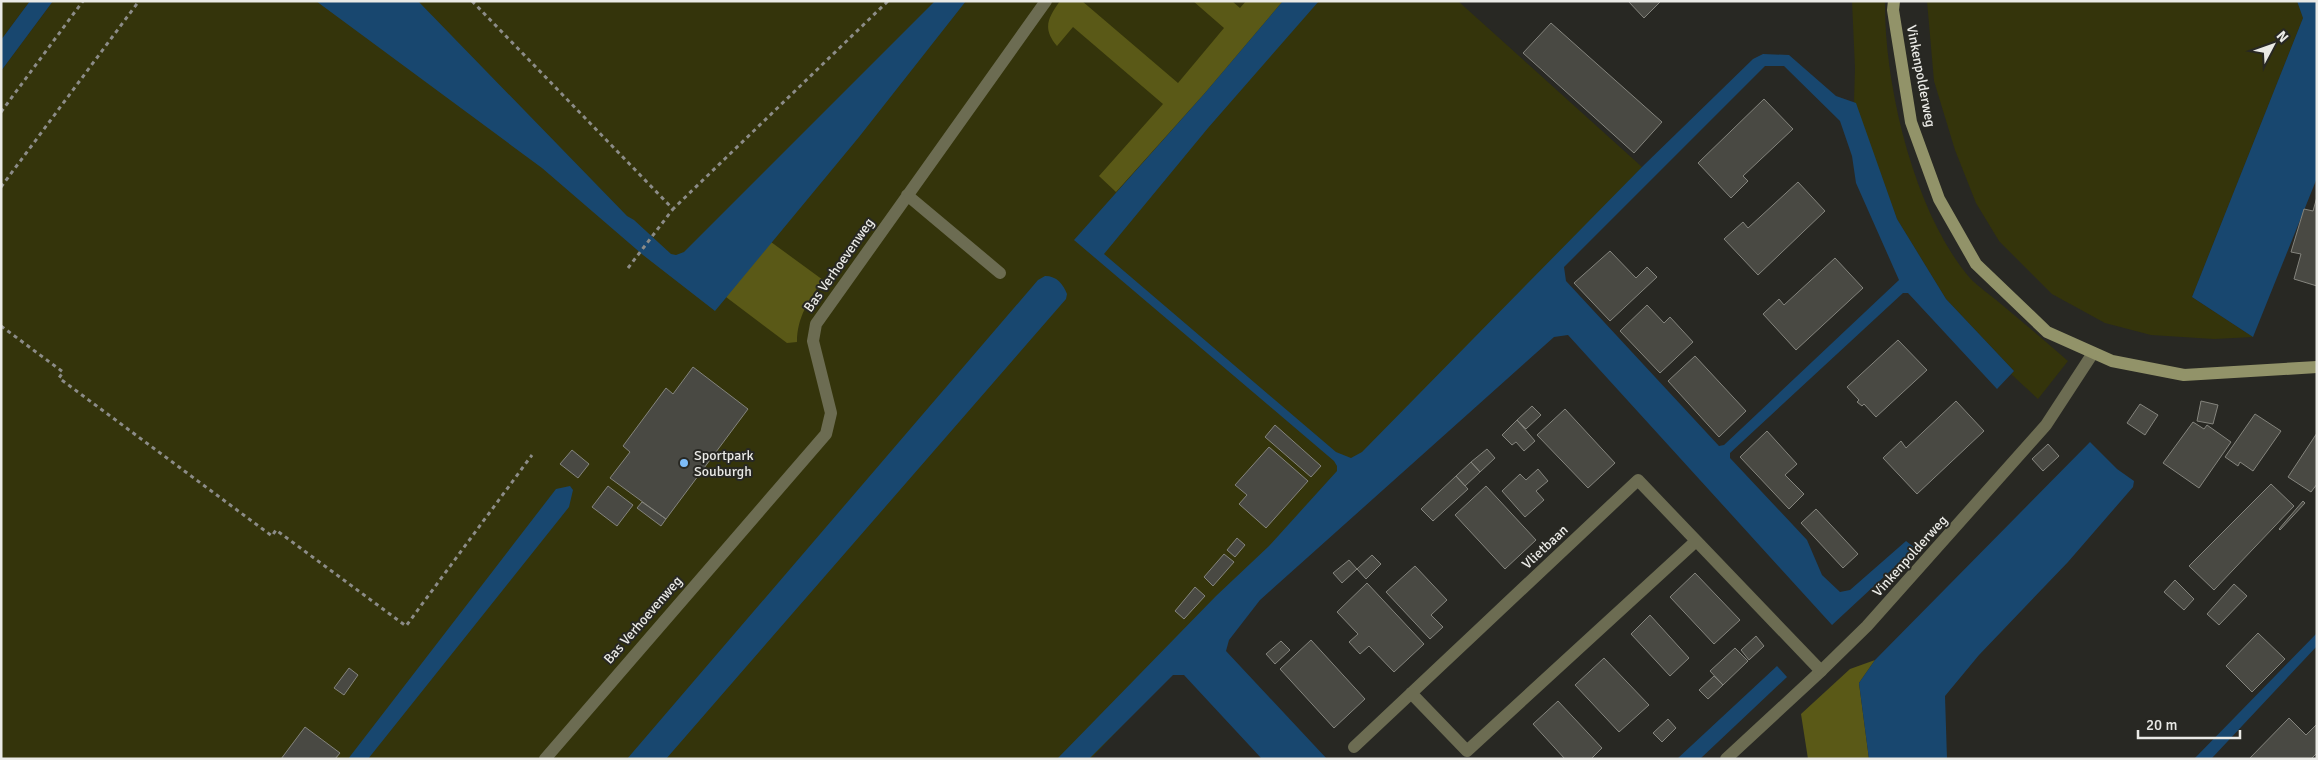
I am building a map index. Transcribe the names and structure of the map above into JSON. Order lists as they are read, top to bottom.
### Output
{
  "streets": {
    "street": ["Vinkenpolderweg", "Bas Verhoevenweg", "Vlietbaan"]
  },
  "crossings": [
    ["Vinkenpolderweg", "Vlietbaan"]
  ],
  "places": ["Sportpark Souburgh"],
  "scale_bar": "20 m",
  "north": "top right"
}
